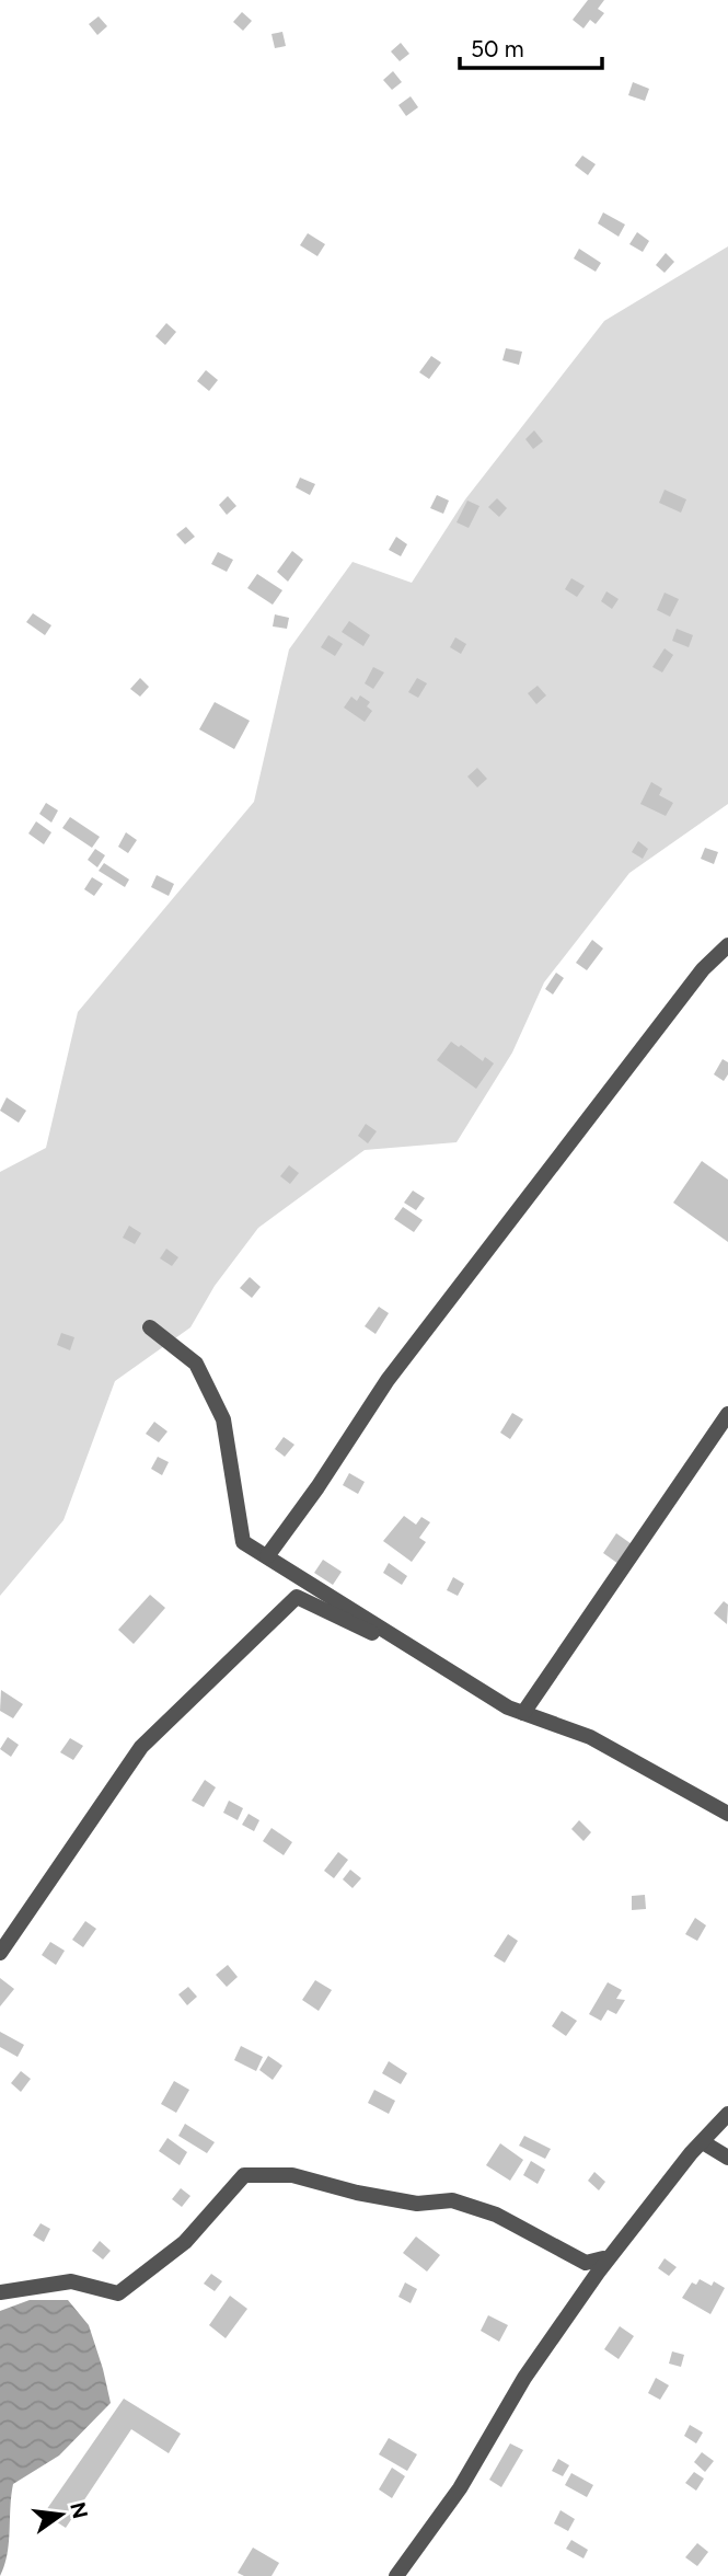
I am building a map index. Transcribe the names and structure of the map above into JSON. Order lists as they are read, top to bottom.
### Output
{
  "scale_bar": "50 m",
  "north": "right"
}
